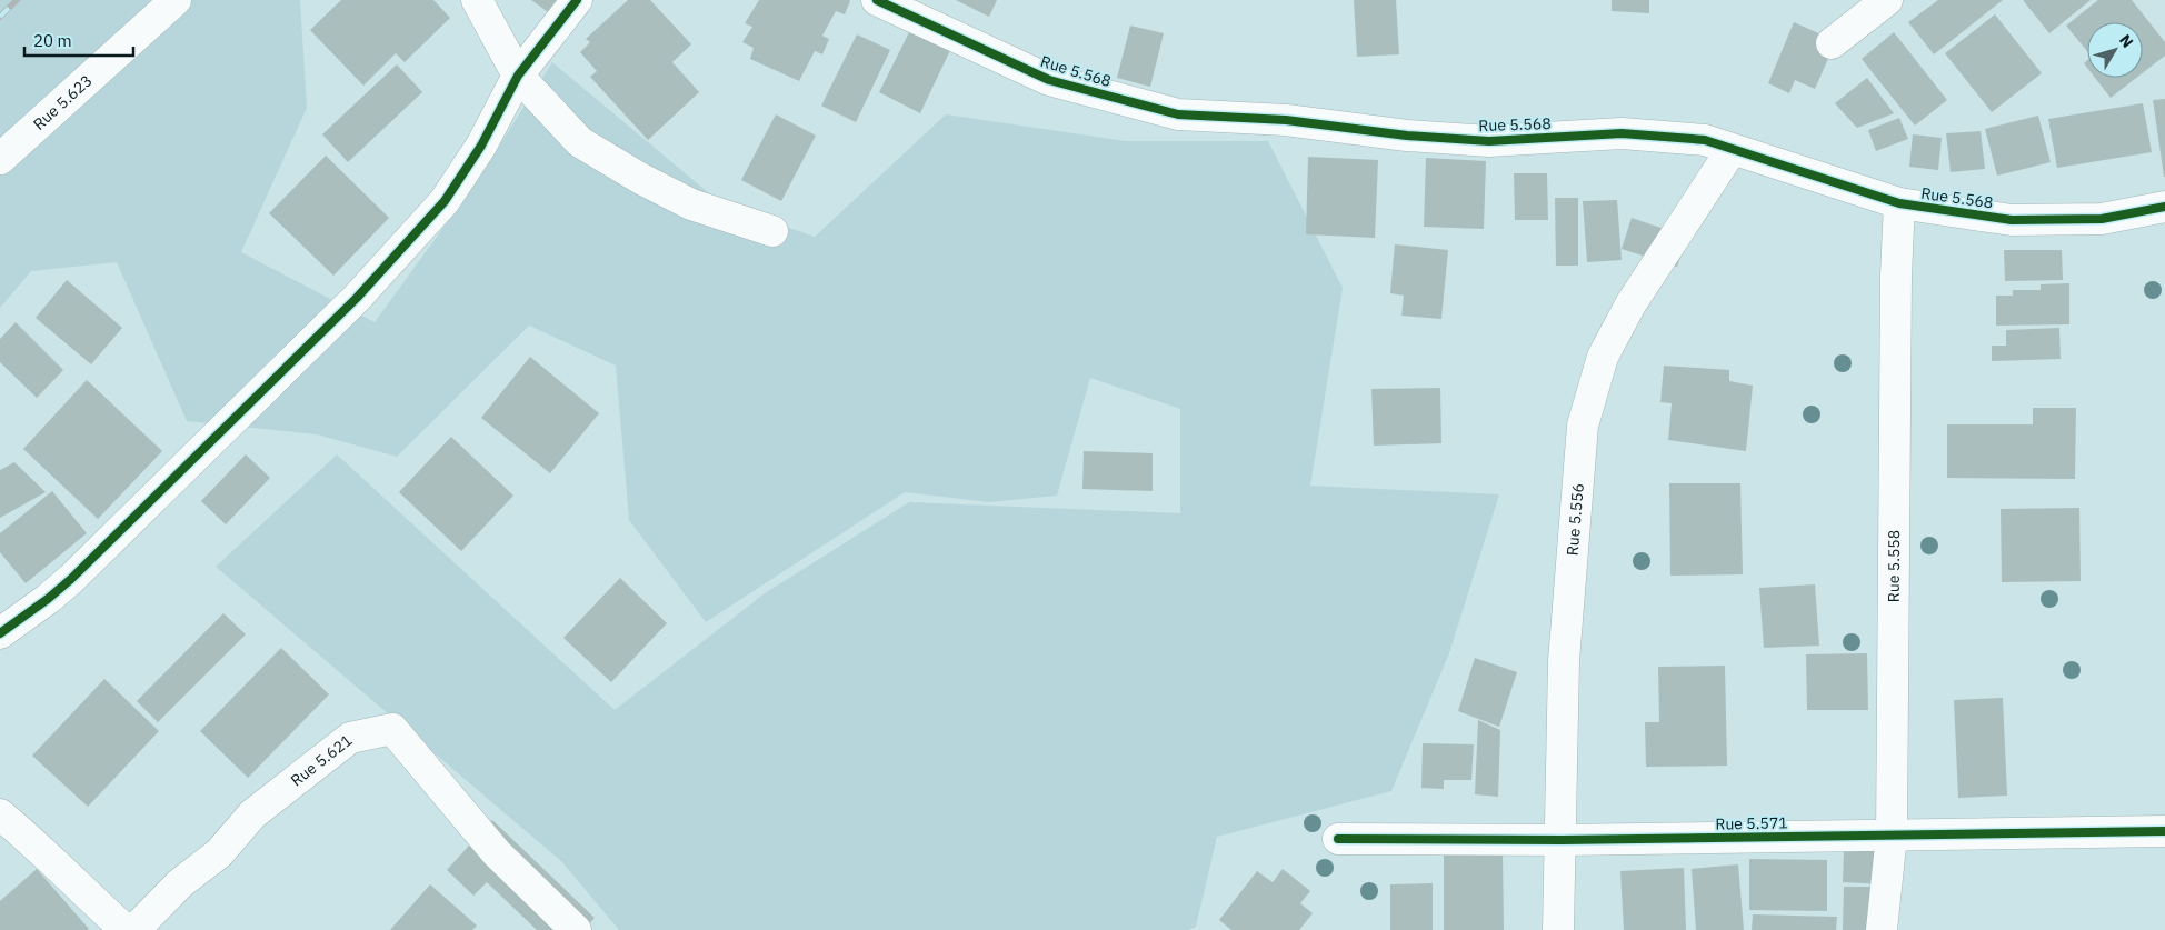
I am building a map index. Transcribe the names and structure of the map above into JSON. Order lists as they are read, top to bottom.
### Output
{
  "streets": {
    "street": [
      "Rue 5.568",
      "Rue 5.623",
      "Rue 5.556",
      "Rue 5.558",
      "Rue 5.621",
      "Rue 5.571"
    ]
  },
  "crossings": [
    ["Rue 5.568", "Rue 5.556"],
    ["Rue 5.568", "Rue 5.558"],
    ["Rue 5.556", "Rue 5.571"],
    ["Rue 5.558", "Rue 5.571"]
  ],
  "scale_bar": "20 m",
  "north": "top right"
}
